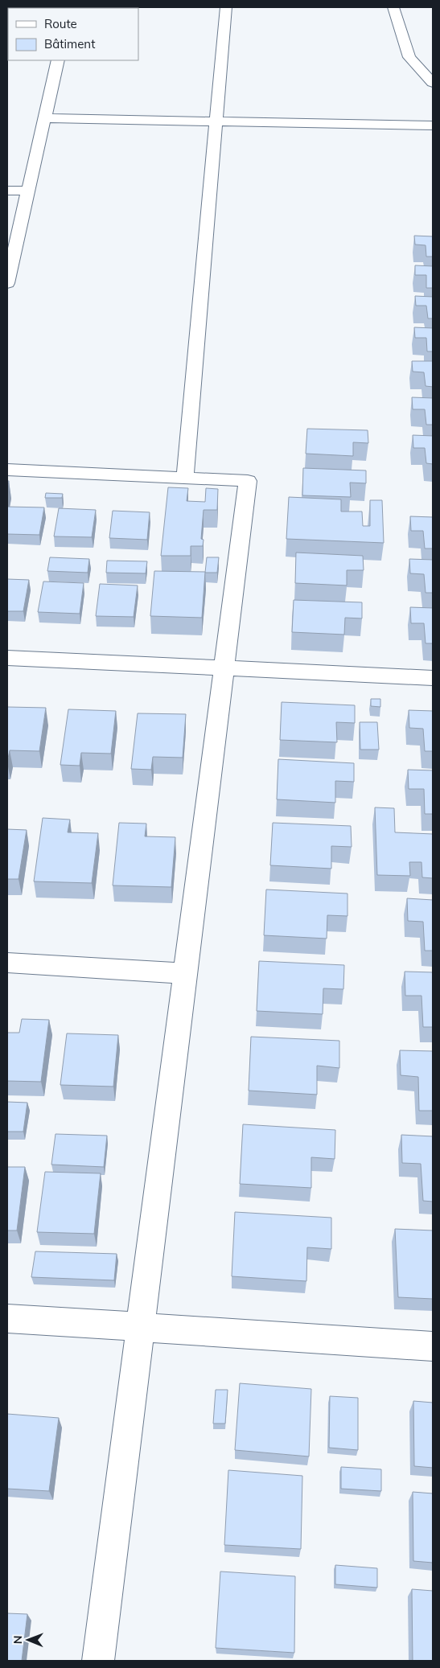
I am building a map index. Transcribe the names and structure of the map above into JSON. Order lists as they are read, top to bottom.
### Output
{
  "legend": ["Route", "Bâtiment"],
  "north": "left"
}
